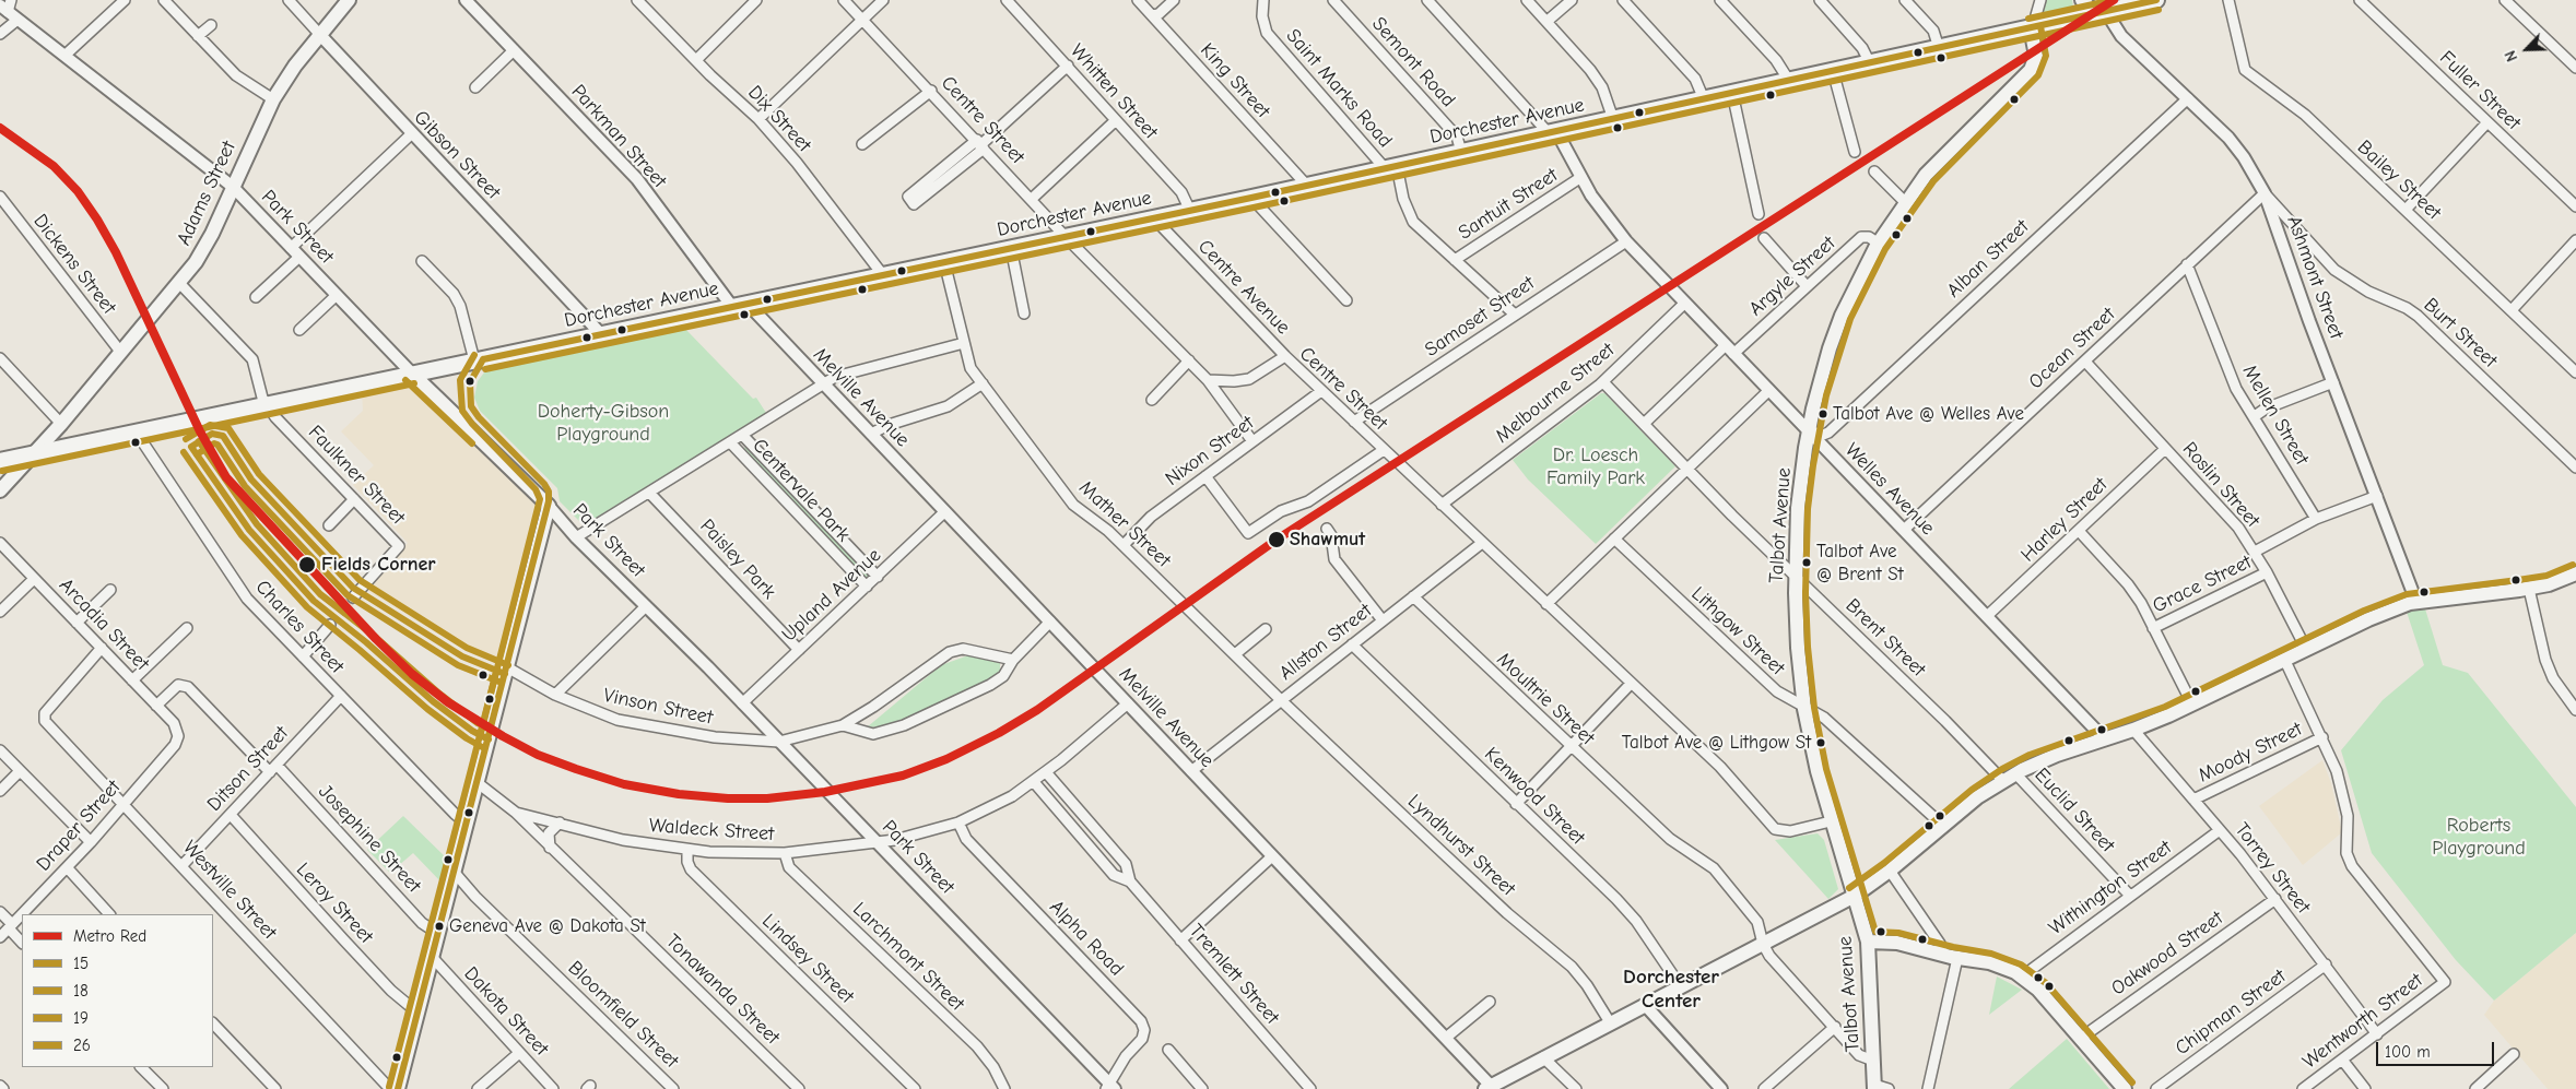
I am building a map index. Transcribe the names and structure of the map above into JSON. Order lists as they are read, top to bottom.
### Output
{
  "streets": {
    "main road": [
      "Dorchester Avenue",
      "Adams Street",
      "Park Street",
      "Ashmont Street",
      "Talbot Avenue"
    ],
    "street": [
      "Semont Road",
      "King Street",
      "Saint Marks Road",
      "Fuller Street",
      "Whitten Street",
      "Dix Street",
      "Centre Street",
      "Parkman Street",
      "Gibson Street",
      "Bailey Street",
      "Santuit Street",
      "Alban Street",
      "Dickens Street",
      "Argyle Street",
      "Centre Avenue",
      "Samoset Street",
      "Burt Street",
      "Ocean Street",
      "Melbourne Street",
      "Melville Avenue",
      "Mellen Street",
      "Nixon Street",
      "Faulkner Street",
      "Roslin Street",
      "Welles Avenue",
      "Centervale Park",
      "Harley Street",
      "Mather Street",
      "Paisley Park",
      "Grace Street",
      "Upland Avenue",
      "Arcadia Street",
      "Charles Street",
      "Lithgow Street",
      "Brent Street",
      "Allston Street",
      "Moultrie Street",
      "Vinson Street",
      "Moody Street",
      "Ditson Street",
      "Kenwood Street",
      "Euclid Street",
      "Draper Street",
      "Waldeck Street",
      "Josephine Street",
      "Lyndhurst Street",
      "Torrey Street",
      "Withington Street",
      "Westville Street",
      "Leroy Street",
      "Alpha Road",
      "Oakwood Street",
      "Larchmont Street",
      "Lindsey Street",
      "Tremlett Street",
      "Tonawanda Street",
      "Dakota Street",
      "Chipman Street",
      "Bloomfield Street",
      "Wentworth Street"
    ]
  },
  "crossings": [
    ["Semont Road", "Dorchester Avenue"],
    ["King Street", "Dorchester Avenue"],
    ["Saint Marks Road", "Dorchester Avenue"],
    ["Whitten Street", "Dorchester Avenue"],
    ["Dix Street", "Dorchester Avenue"],
    ["Centre Street", "Dorchester Avenue"],
    ["Centre Street", "Centre Avenue"],
    ["Centre Street", "Samoset Street"],
    ["Centre Street", "Melbourne Street"],
    ["Centre Street", "Nixon Street"],
    ["Centre Street", "Talbot Avenue"],
    ["Centre Street", "Allston Street"],
    ["Dorchester Avenue", "Parkman Street"],
    ["Dorchester Avenue", "Gibson Street"],
    ["Dorchester Avenue", "Adams Street"],
    ["Dorchester Avenue", "Park Street"],
    ["Dorchester Avenue", "Ashmont Street"],
    ["Dorchester Avenue", "Centre Avenue"],
    ["Dorchester Avenue", "Melville Avenue"],
    ["Dorchester Avenue", "Faulkner Street"],
    ["Dorchester Avenue", "Welles Avenue"],
    ["Dorchester Avenue", "Mather Street"],
    ["Dorchester Avenue", "Talbot Avenue"],
    ["Dorchester Avenue", "Charles Street"],
    ["Gibson Street", "Adams Street"],
    ["Adams Street", "Park Street"],
    ["Adams Street", "Dickens Street"],
    ["Santuit Street", "Welles Avenue"],
    ["Park Street", "Upland Avenue"],
    ["Park Street", "Vinson Street"],
    ["Park Street", "Waldeck Street"],
    ["Park Street", "Alpha Road"],
    ["Alban Street", "Ashmont Street"],
    ["Alban Street", "Welles Avenue"],
    ["Alban Street", "Talbot Avenue"],
    ["Argyle Street", "Welles Avenue"],
    ["Argyle Street", "Talbot Avenue"],
    ["Argyle Street", "Brent Street"],
    ["Ashmont Street", "Burt Street"],
    ["Ashmont Street", "Ocean Street"],
    ["Samoset Street", "Welles Avenue"],
    ["Burt Street", "Ocean Street"],
    ["Ocean Street", "Mellen Street"],
    ["Ocean Street", "Roslin Street"],
    ["Ocean Street", "Welles Avenue"],
    ["Melbourne Street", "Welles Avenue"],
    ["Melbourne Street", "Brent Street"],
    ["Melville Avenue", "Upland Avenue"],
    ["Melville Avenue", "Allston Street"],
    ["Melville Avenue", "Waldeck Street"],
    ["Nixon Street", "Mather Street"],
    ["Roslin Street", "Harley Street"],
    ["Roslin Street", "Grace Street"],
    ["Welles Avenue", "Harley Street"],
    ["Welles Avenue", "Talbot Avenue"],
    ["Centervale Park", "Upland Avenue"],
    ["Mather Street", "Allston Street"],
    ["Mather Street", "Lyndhurst Street"],
    ["Talbot Avenue", "Lithgow Street"],
    ["Talbot Avenue", "Brent Street"],
    ["Talbot Avenue", "Moultrie Street"],
    ["Paisley Park", "Upland Avenue"],
    ["Arcadia Street", "Draper Street"],
    ["Arcadia Street", "Josephine Street"],
    ["Arcadia Street", "Westville Street"],
    ["Charles Street", "Ditson Street"],
    ["Allston Street", "Moultrie Street"],
    ["Allston Street", "Kenwood Street"],
    ["Allston Street", "Lyndhurst Street"],
    ["Moody Street", "Torrey Street"],
    ["Moody Street", "Wentworth Street"],
    ["Ditson Street", "Josephine Street"],
    ["Ditson Street", "Westville Street"],
    ["Ditson Street", "Leroy Street"],
    ["Euclid Street", "Withington Street"],
    ["Draper Street", "Westville Street"],
    ["Waldeck Street", "Alpha Road"],
    ["Waldeck Street", "Larchmont Street"],
    ["Waldeck Street", "Lindsey Street"],
    ["Waldeck Street", "Tremlett Street"],
    ["Waldeck Street", "Tonawanda Street"],
    ["Torrey Street", "Withington Street"],
    ["Torrey Street", "Oakwood Street"],
    ["Torrey Street", "Chipman Street"],
    ["Torrey Street", "Wentworth Street"]
  ],
  "districts": ["Dorchester Center"],
  "parks": ["Doherty-Gibson Playground", "Dr. Loesch Family Park", "Roberts Playground"],
  "places": [
    "Talbot Ave @ Welles Ave",
    "Shawmut",
    "Talbot Ave @ Brent St",
    "Fields Corner",
    "Talbot Ave @ Lithgow St",
    "Geneva Ave @ Dakota St"
  ],
  "lines": [
    "metro line Red",
    "transit line 15",
    "transit line 26",
    "transit line 18",
    "transit line 19"
  ],
  "legend": [
    "Metro Red",
    "15",
    "18",
    "19",
    "26"
  ],
  "scale_bar": "100 m",
  "north": "bottom left"
}
